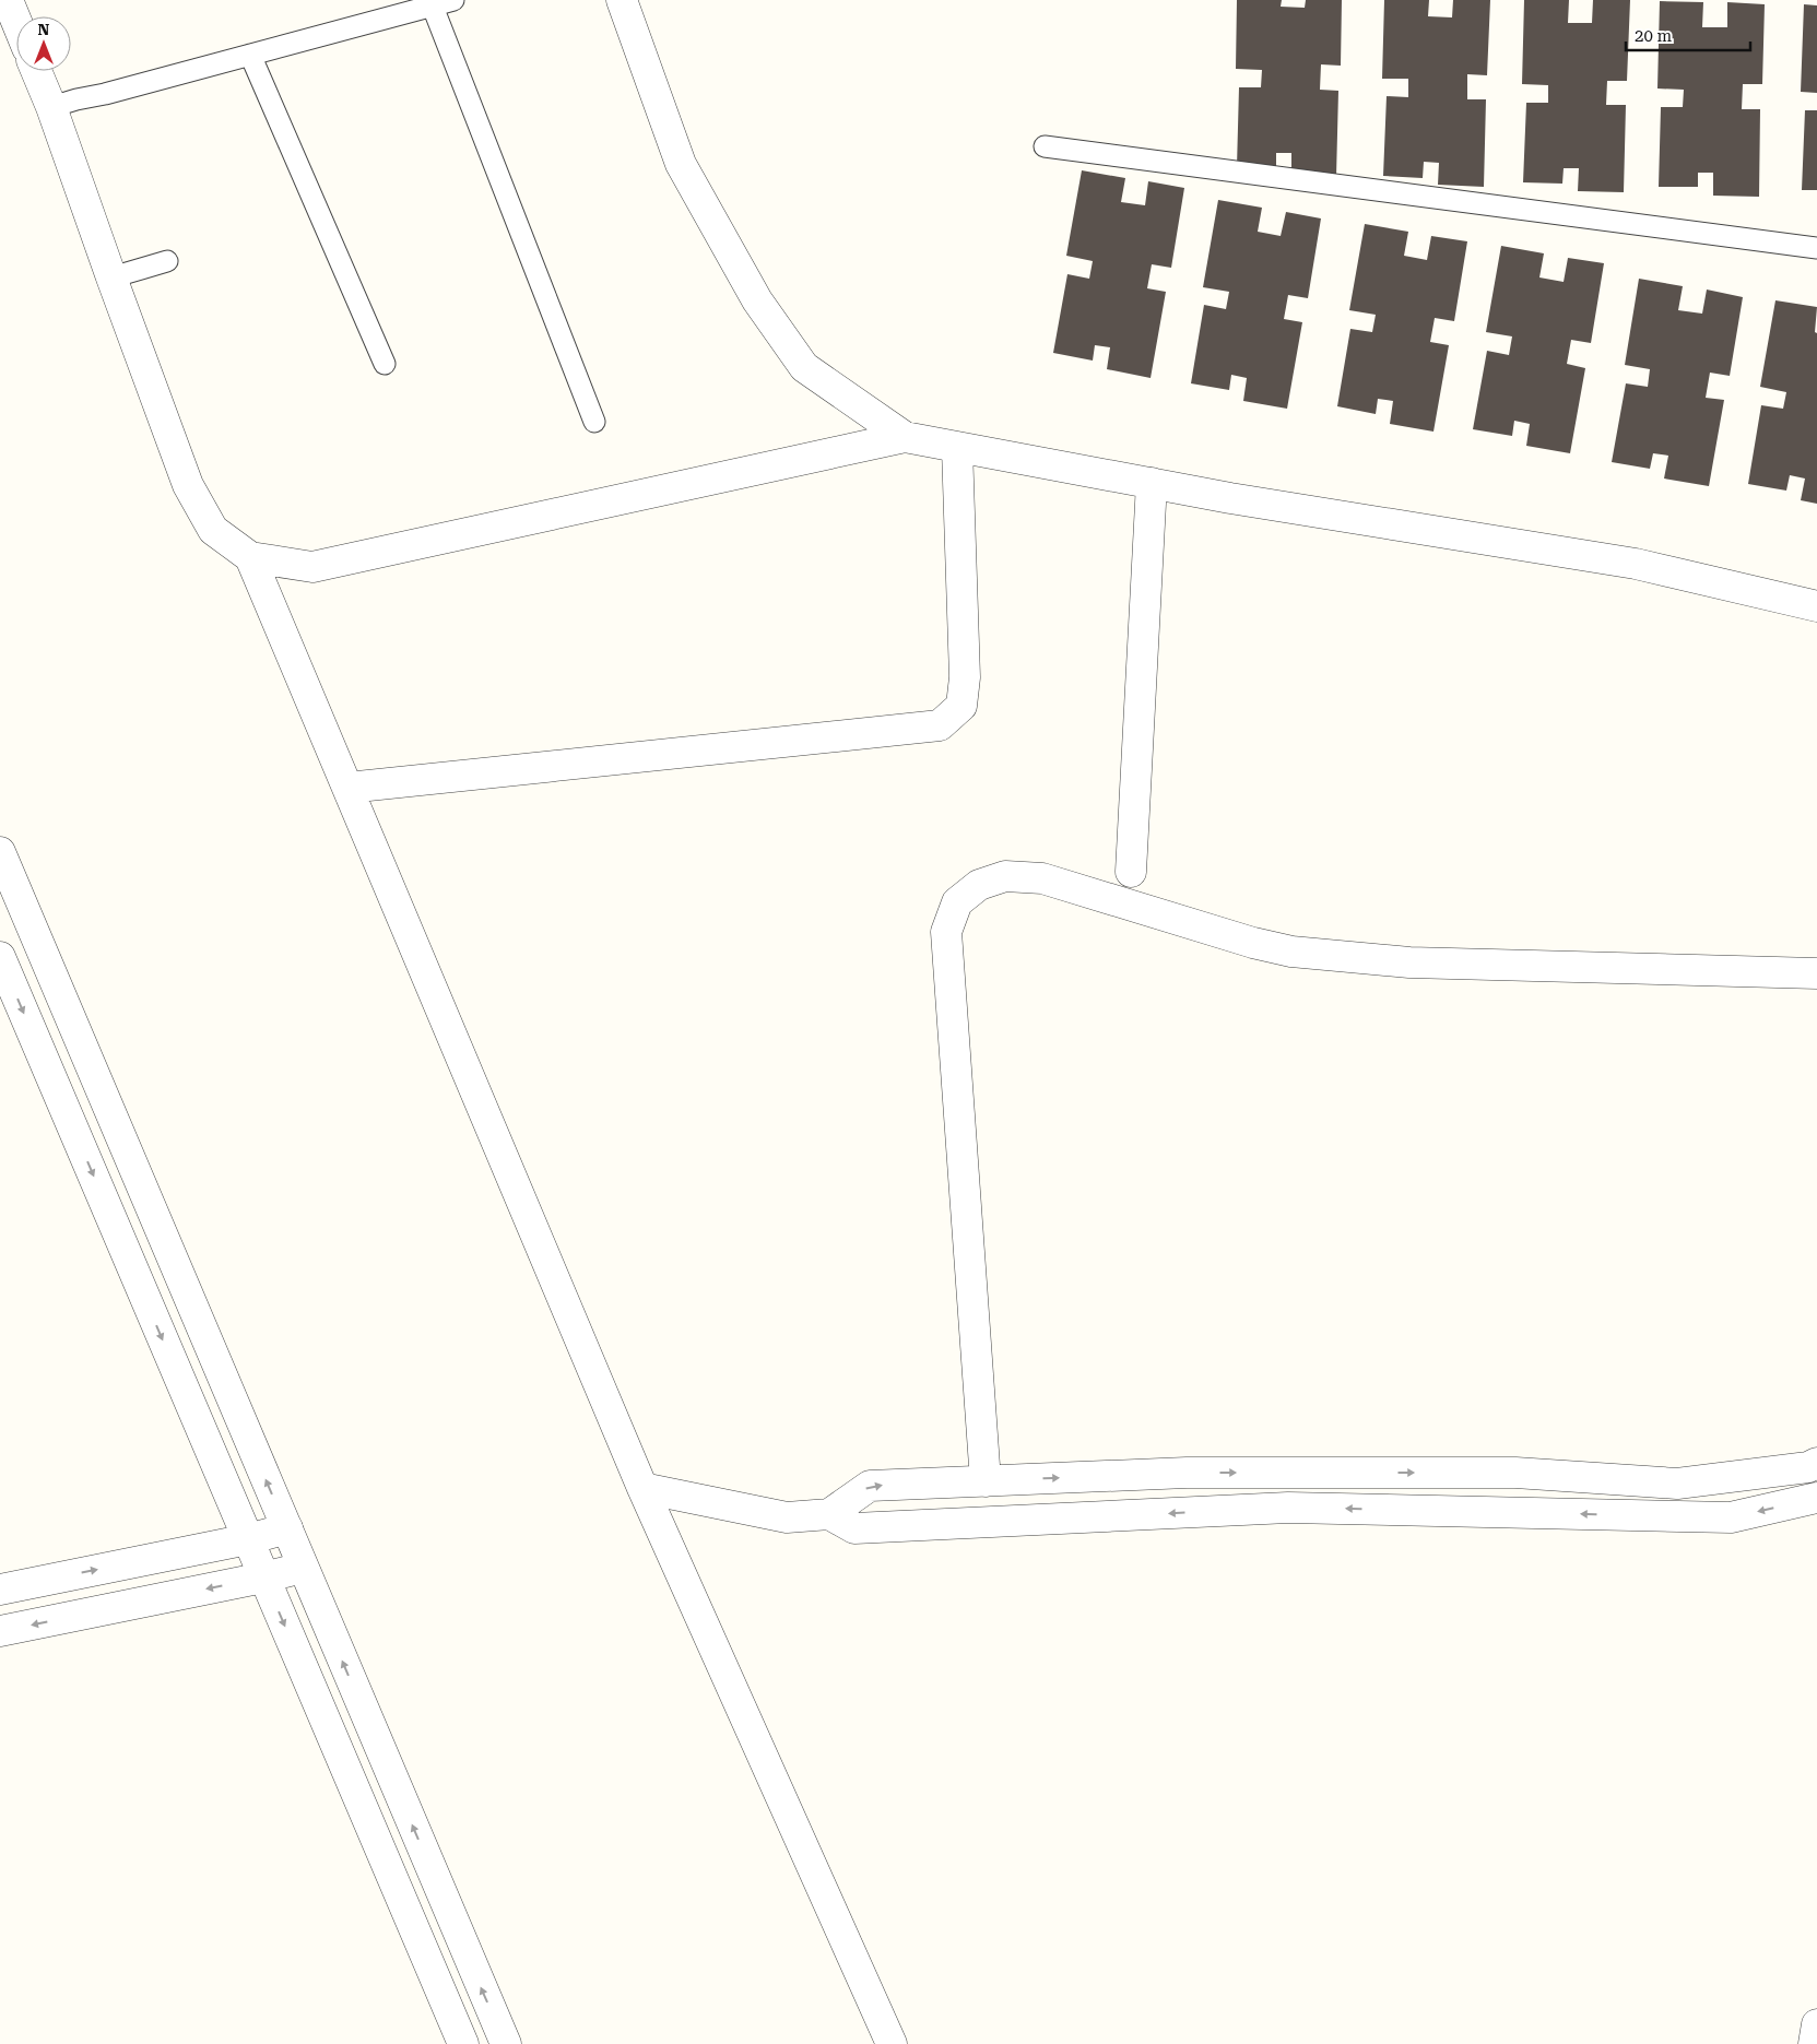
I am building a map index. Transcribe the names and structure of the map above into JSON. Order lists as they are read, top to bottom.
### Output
{
  "scale_bar": "20 m",
  "north": "top"
}
